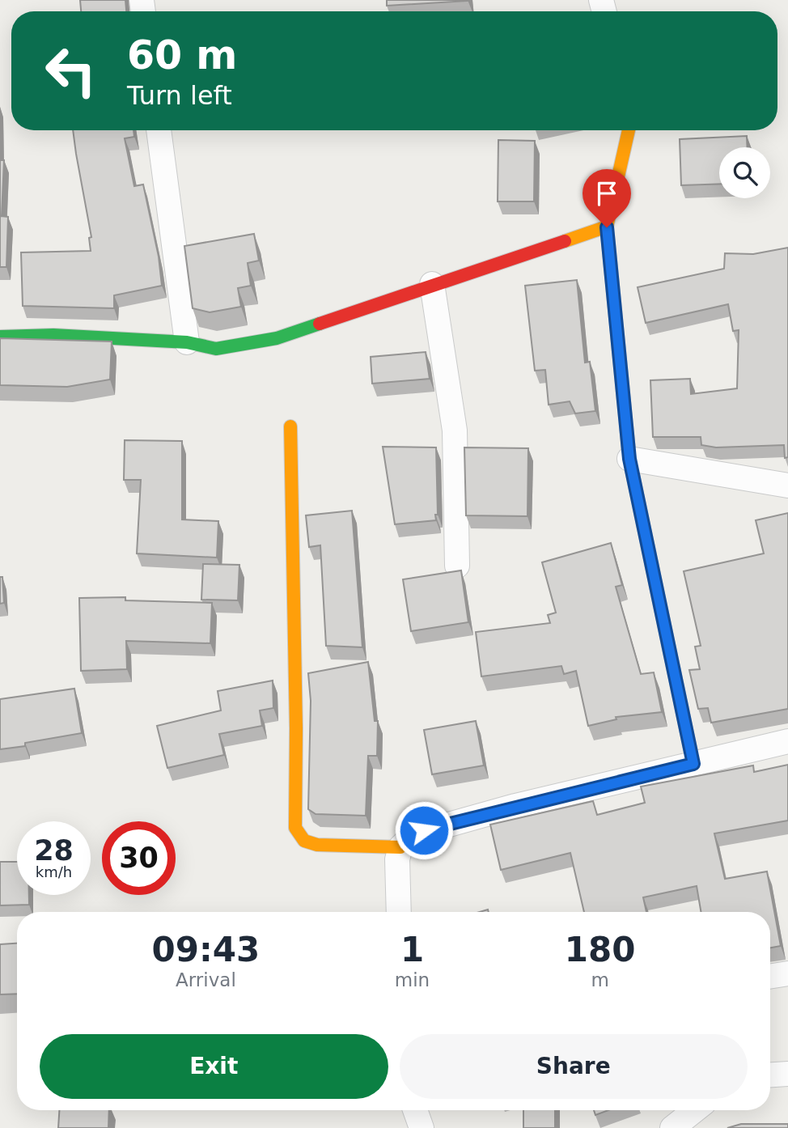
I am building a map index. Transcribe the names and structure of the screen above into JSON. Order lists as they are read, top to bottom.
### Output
{
  "page": {
    "turn": ["60 m", "Turn left"],
    "speed": "28 km/h",
    "limit": "30",
    "eta": [
      "09:43",
      "Arrival",
      "1",
      "min",
      "180",
      "m"
    ],
    "buttons": ["Exit", "Share"]
  }
}
